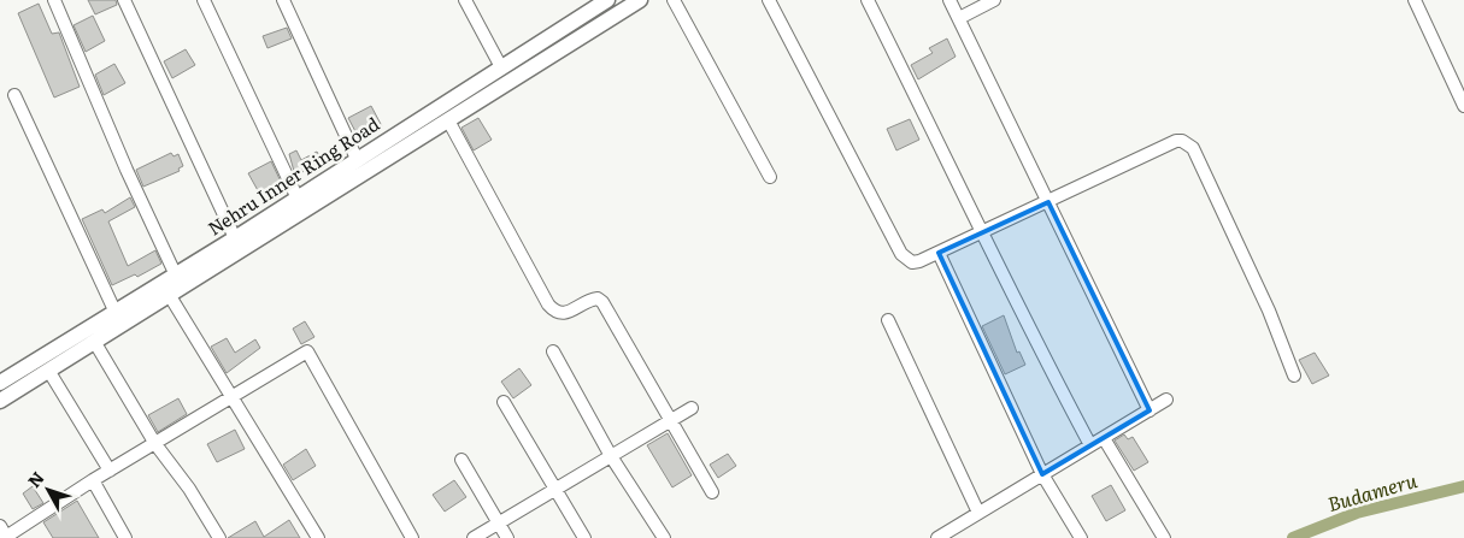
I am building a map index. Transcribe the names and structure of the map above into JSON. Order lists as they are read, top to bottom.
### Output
{
  "streets": {
    "main road": ["Nehru Inner Ring Road"]
  },
  "water": ["Budameru"],
  "north": "top left"
}
